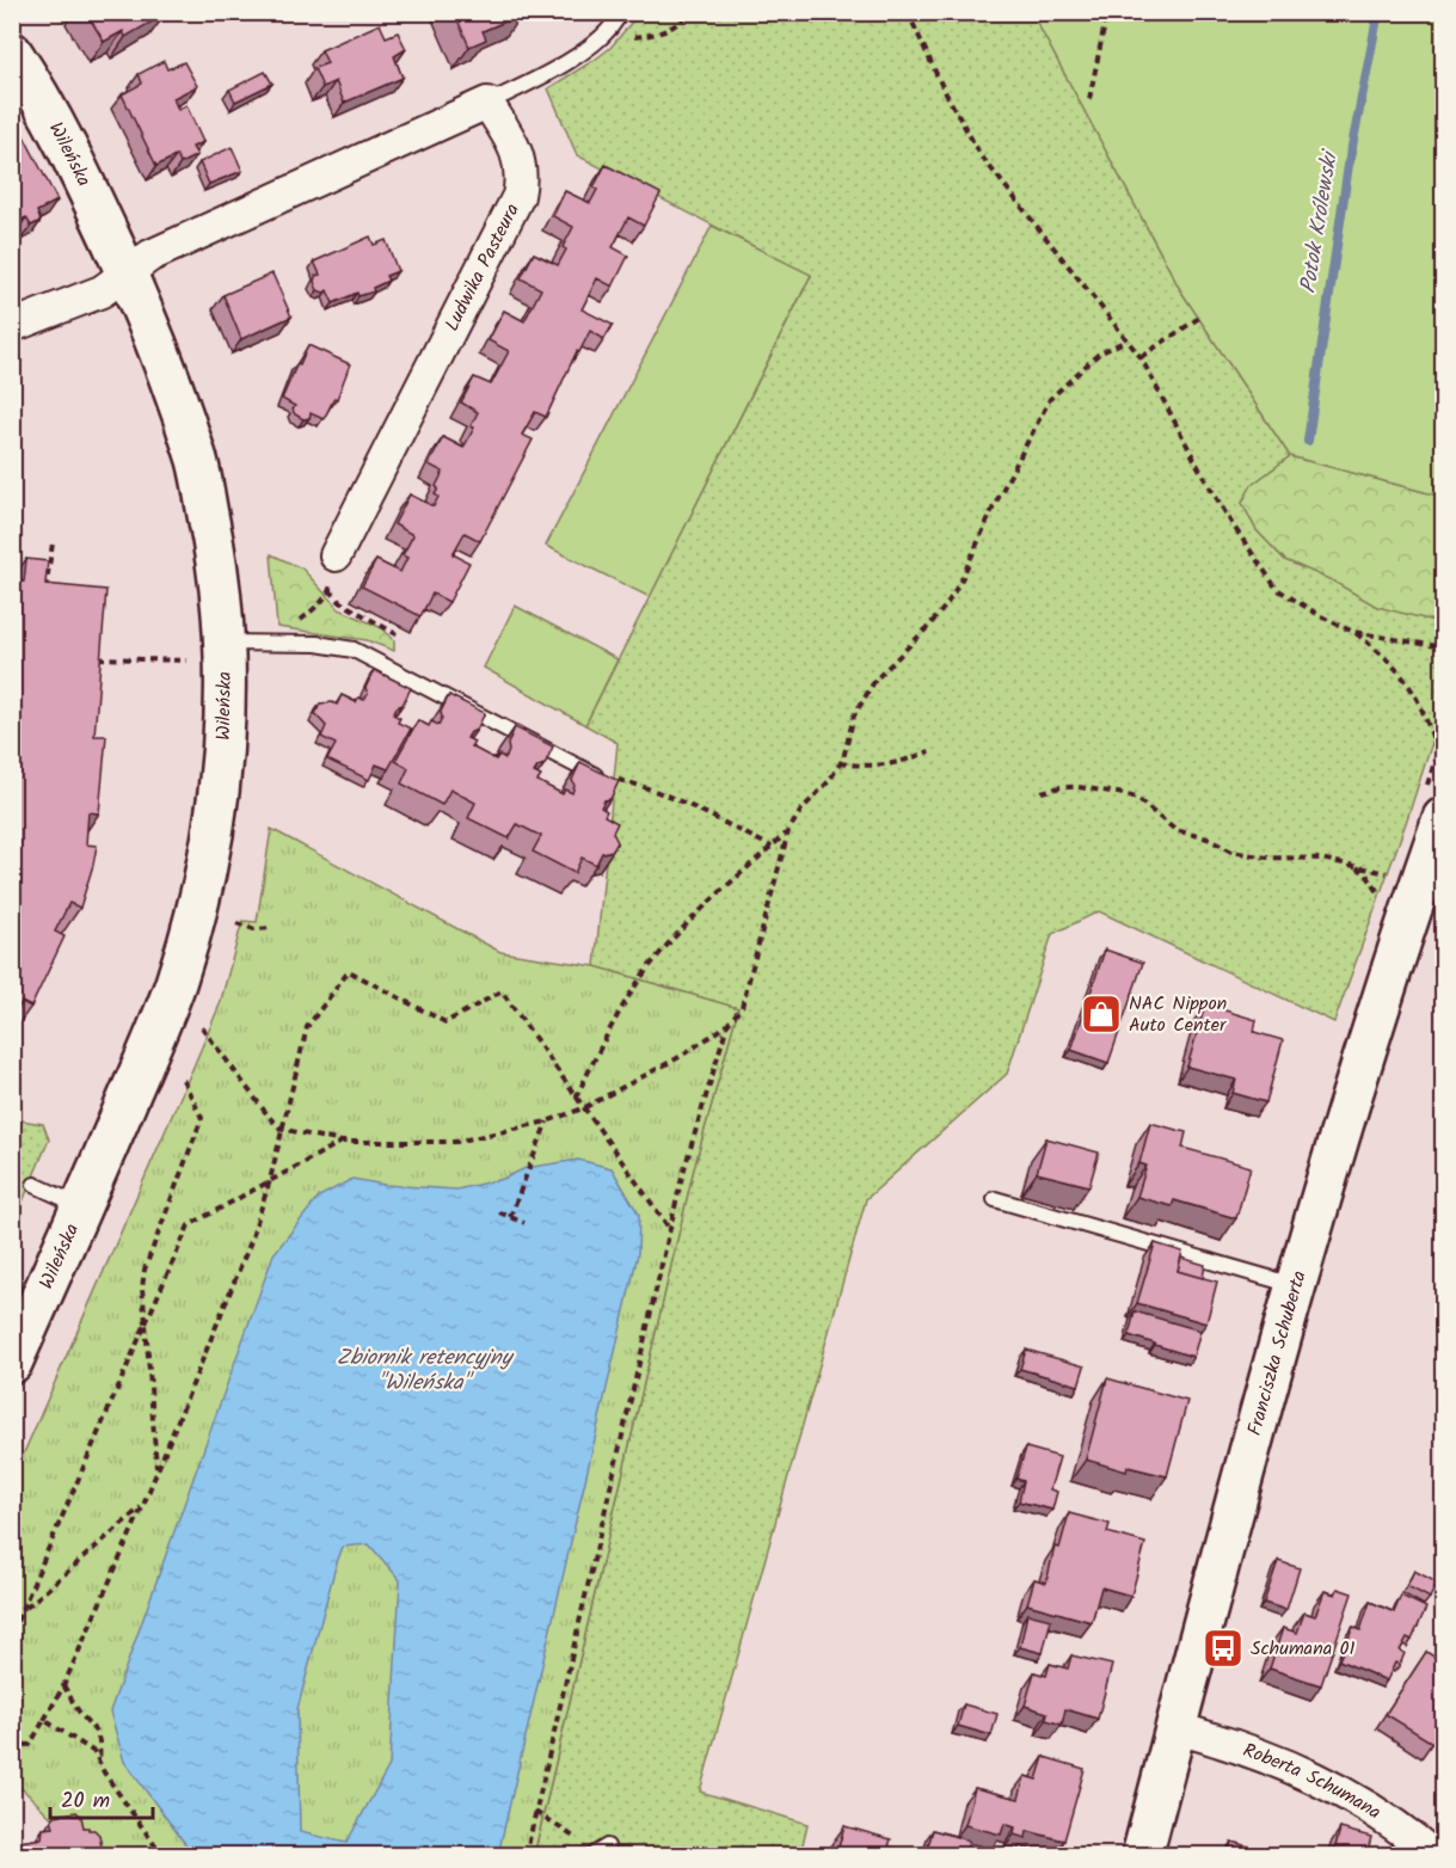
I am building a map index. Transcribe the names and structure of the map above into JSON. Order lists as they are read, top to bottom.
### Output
{
  "streets": {
    "street": [
      "Wileńska",
      "Ludwika Pasteura",
      "Franciszka Schuberta",
      "Roberta Schumana"
    ]
  },
  "crossings": [
    ["Franciszka Schuberta", "Roberta Schumana"]
  ],
  "water": ["Potok Królewski", "Zbiornik retencyjny \"Wileńska\""],
  "places": {
    "shop": ["NAC Nippon Auto Center"],
    "bus stop": ["Schumana 01"]
  },
  "scale_bar": "20 m"
}
